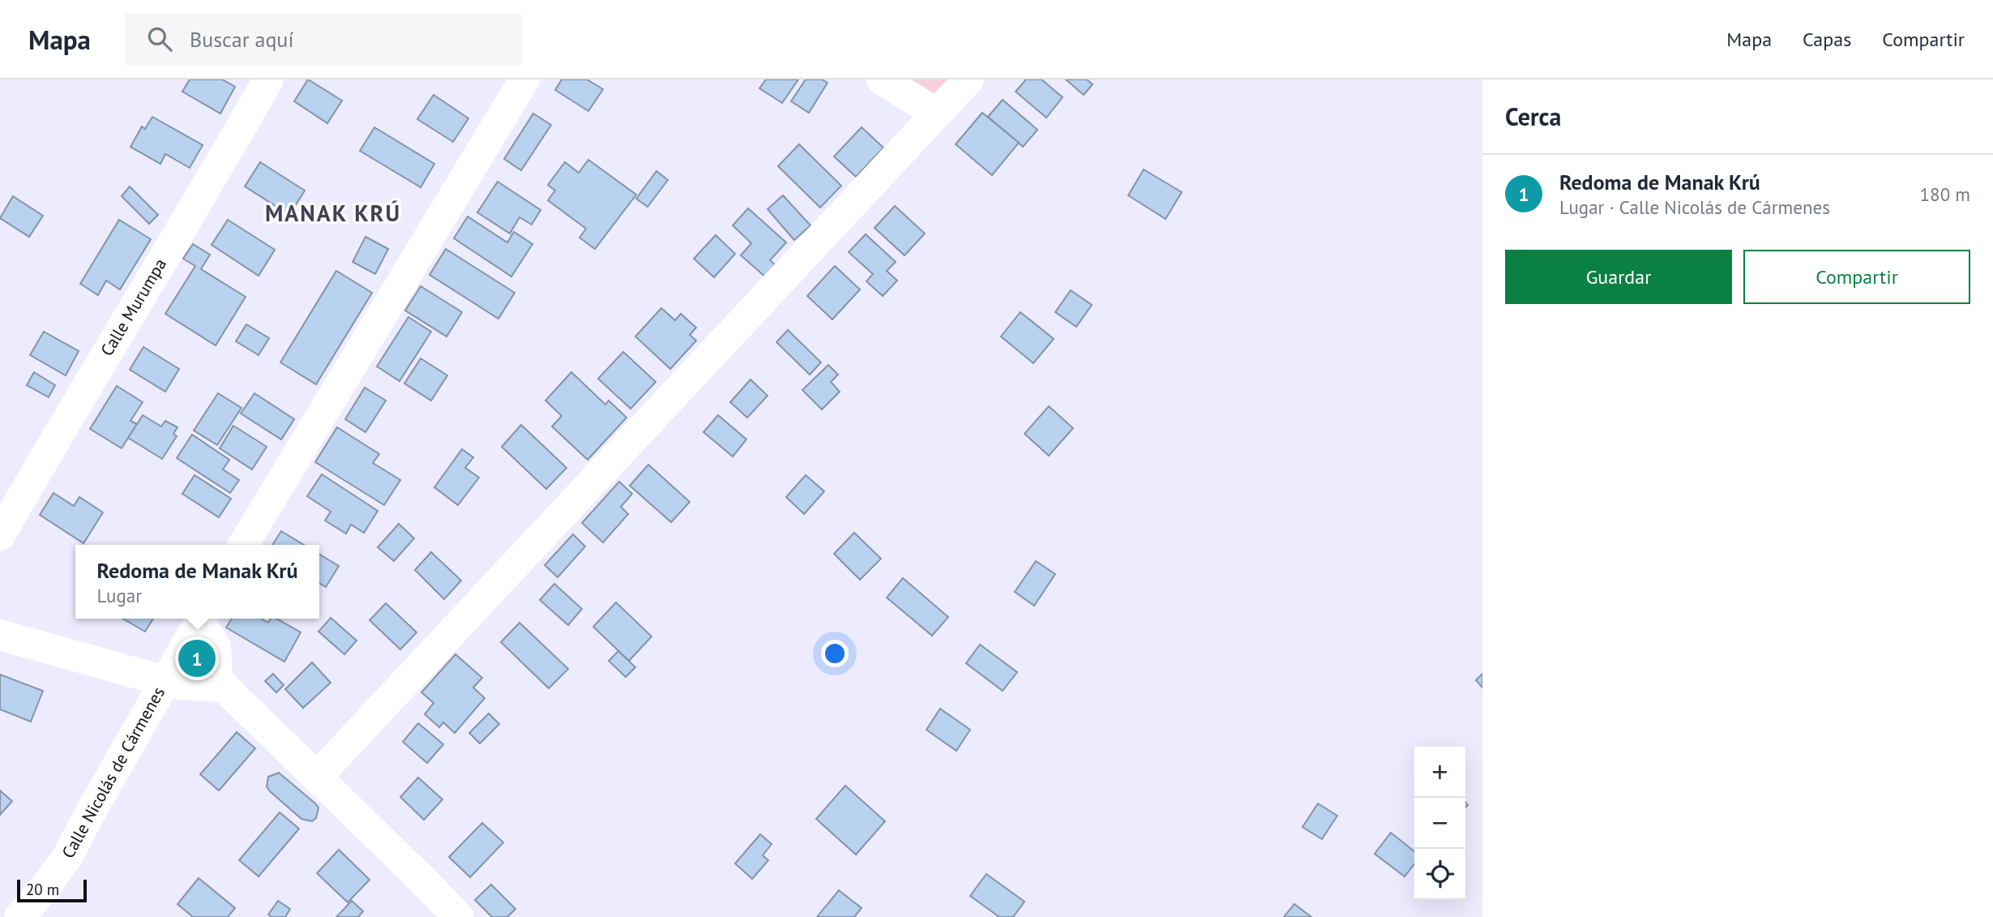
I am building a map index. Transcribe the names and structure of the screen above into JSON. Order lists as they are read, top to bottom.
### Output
{
  "streets": {
    "street": ["Calle Murumpa", "Calle Nicolás de Cármenes"]
  },
  "districts": ["MANAK KRÚ"],
  "scale_bar": "20 m",
  "page": {
    "header": "Mapa",
    "search": "Buscar aquí",
    "nav": ["Mapa", "Capas", "Compartir"],
    "heading": "Cerca",
    "list": [
      {
        "mark": "1",
        "name": "Redoma de Manak Krú",
        "note": "Lugar · Calle Nicolás de Cármenes",
        "value": "180 m"
      }
    ],
    "buttons": ["Guardar", "Compartir"],
    "popup": ["Redoma de Manak Krú", "Lugar"],
    "pins": "1",
    "map_buttons": ["+", "−"],
    "scale": "20 m"
  }
}
